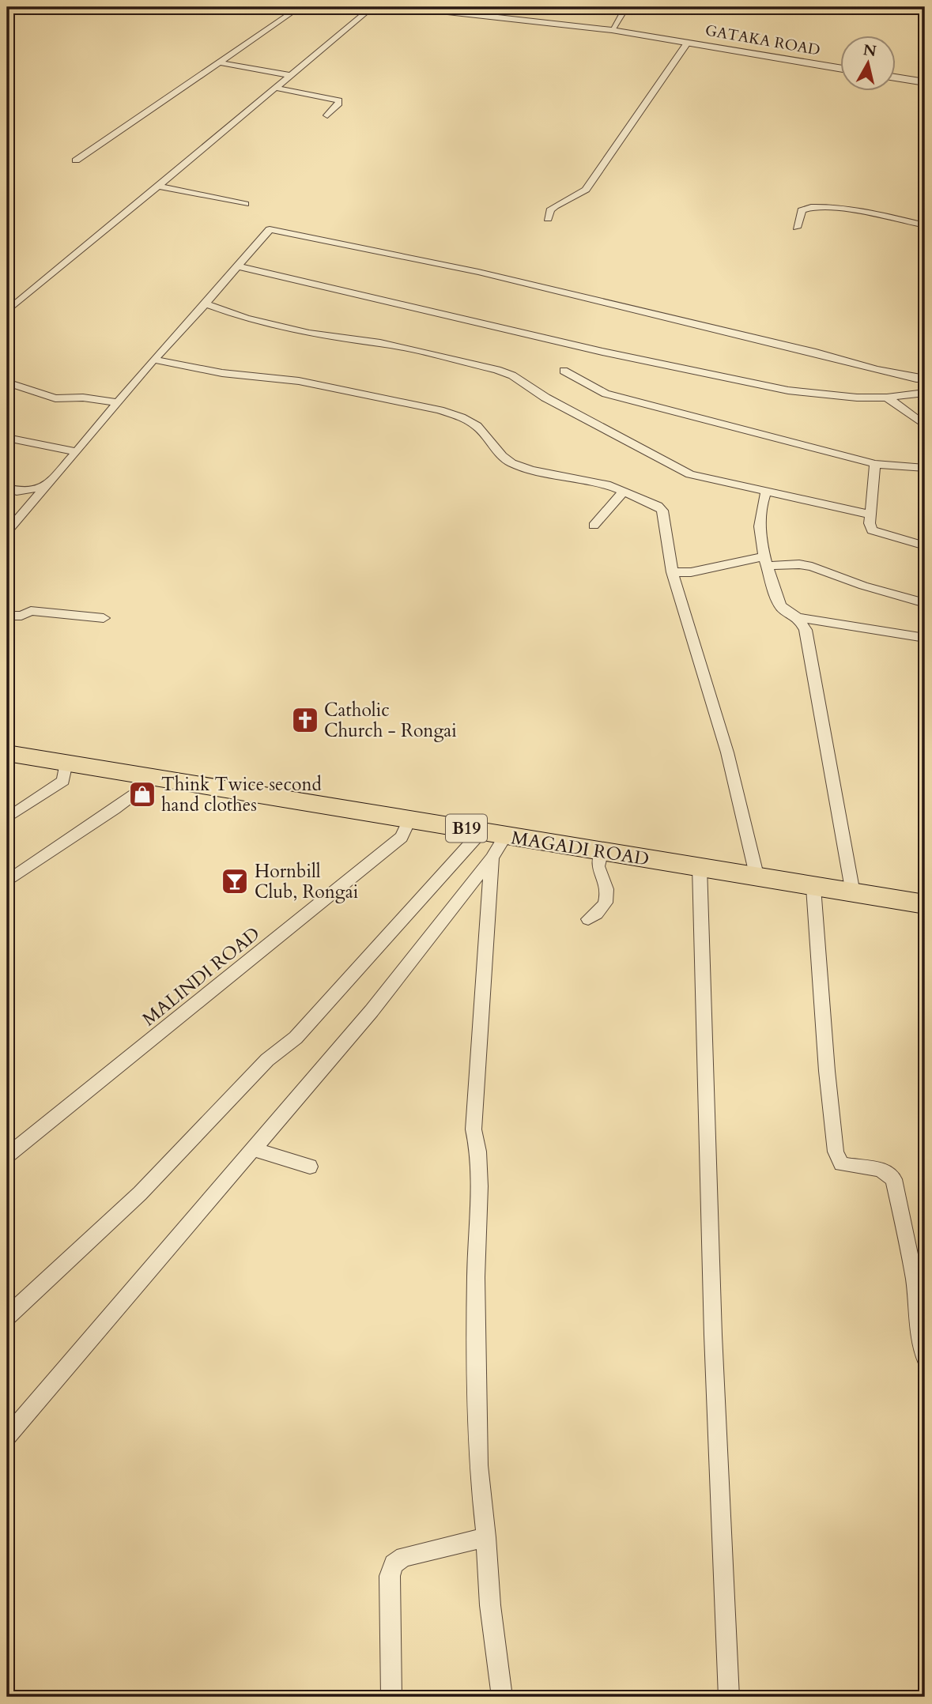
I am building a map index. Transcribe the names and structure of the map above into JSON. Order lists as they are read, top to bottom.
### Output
{
  "streets": {
    "highway": ["B19", "MAGADI ROAD"],
    "street": ["GATAKA ROAD", "MALINDI ROAD"]
  },
  "crossings": [
    ["MAGADI ROAD", "MALINDI ROAD"]
  ],
  "places": {
    "church": ["Catholic Church - Rongai"],
    "shop": ["Think Twice second hand clothes"],
    "bar": ["Hornbill Club, Rongai"]
  },
  "north": "top"
}
